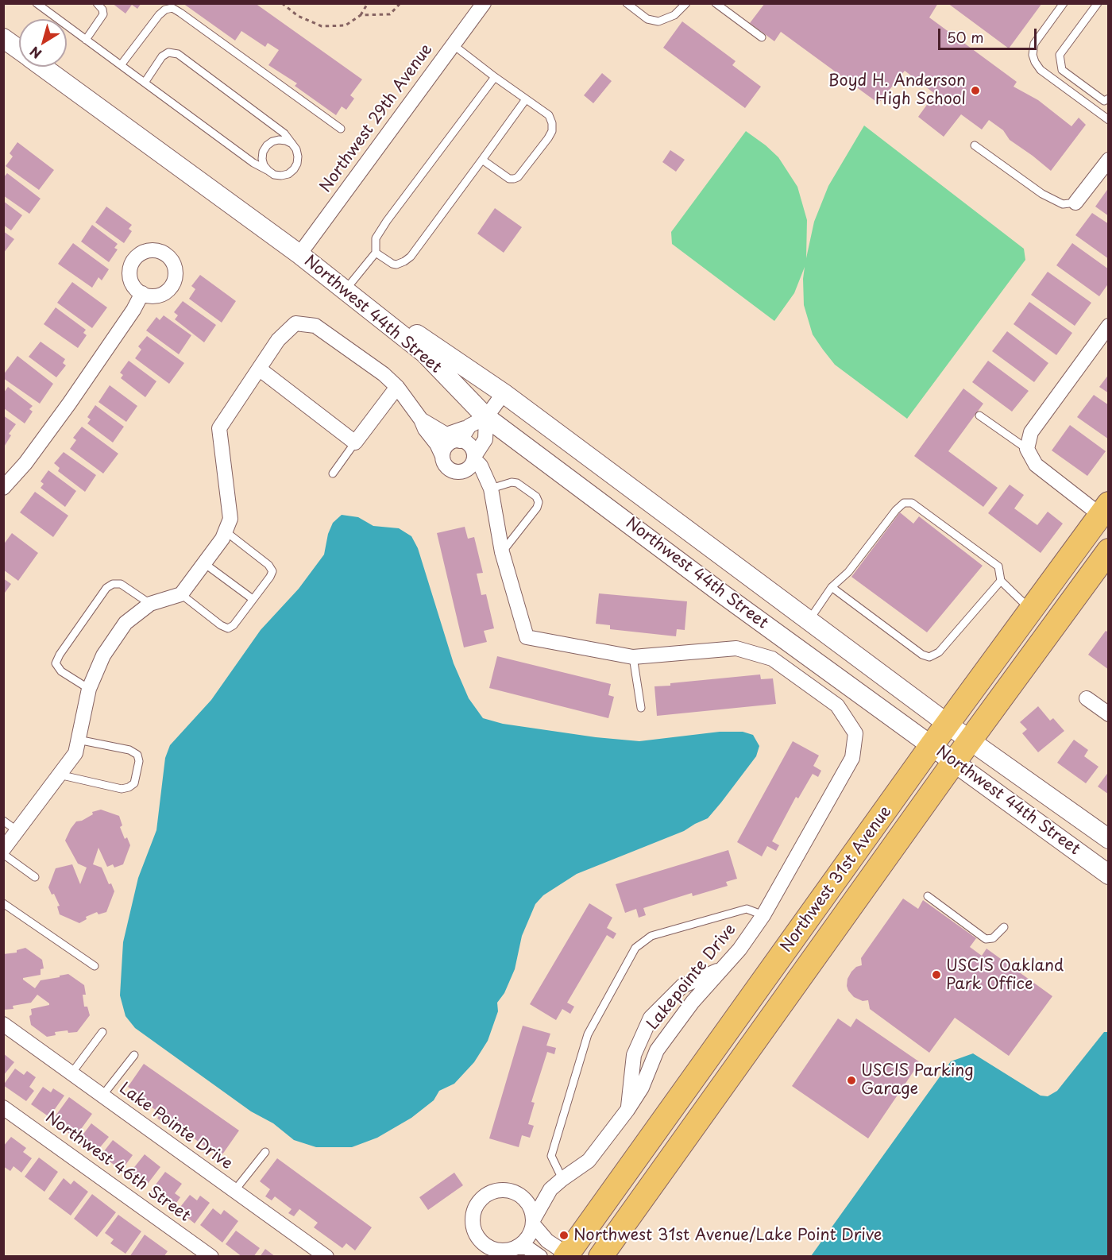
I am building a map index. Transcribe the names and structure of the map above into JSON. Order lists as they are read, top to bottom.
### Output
{
  "streets": {
    "main road": ["Northwest 31st Avenue"],
    "street": [
      "Northwest 29th Avenue",
      "Northwest 44th Street",
      "Lakepointe Drive",
      "Lake Pointe Drive",
      "Northwest 46th Street"
    ]
  },
  "crossings": [
    ["Northwest 29th Avenue", "Northwest 44th Street"],
    ["Northwest 44th Street", "Northwest 31st Avenue"]
  ],
  "places": [
    "Boyd H. Anderson High School",
    "USCIS Oakland Park Office",
    "USCIS Parking Garage",
    "Northwest 31st Avenue/Lake Point Drive"
  ],
  "scale_bar": "50 m",
  "north": "bottom left"
}
